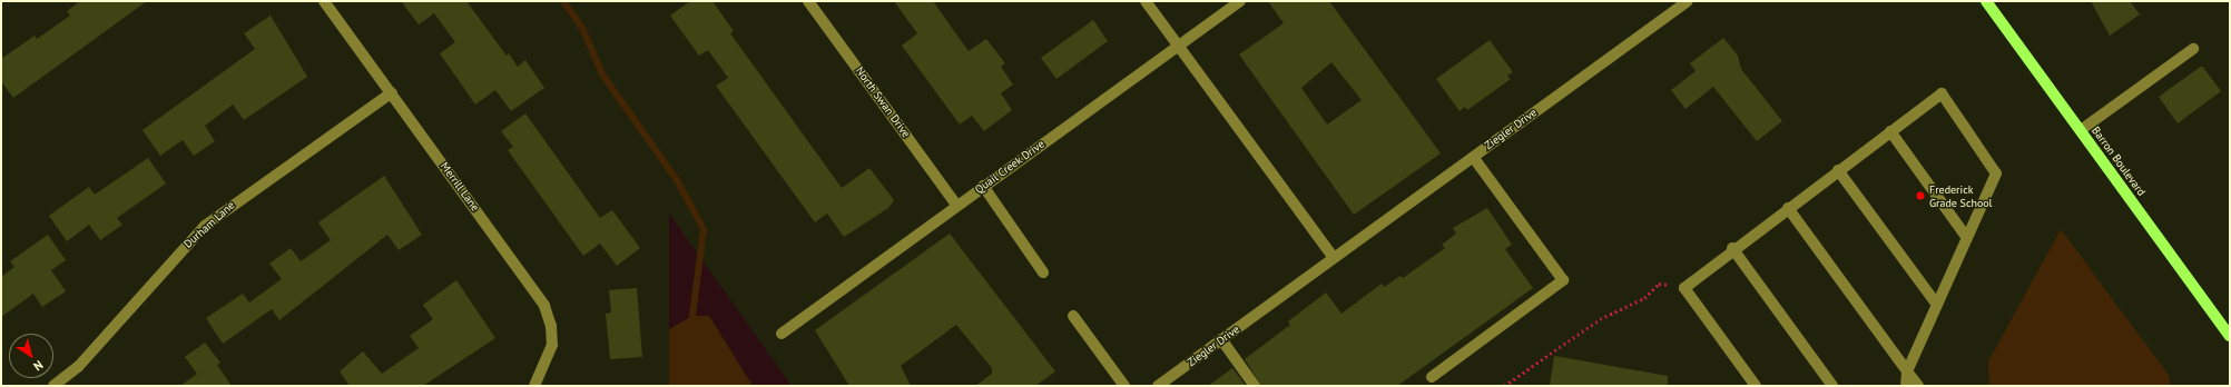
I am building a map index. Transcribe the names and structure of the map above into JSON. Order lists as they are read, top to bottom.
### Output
{
  "streets": {
    "main road": ["Barron Boulevard"],
    "street": [
      "North Swan Drive",
      "Ziegler Drive",
      "Quail Creek Drive",
      "Merrill Lane",
      "Durham Lane"
    ]
  },
  "crossings": [
    ["North Swan Drive", "Quail Creek Drive"],
    ["Merrill Lane", "Durham Lane"]
  ],
  "places": ["Frederick Grade School"],
  "north": "bottom right"
}
